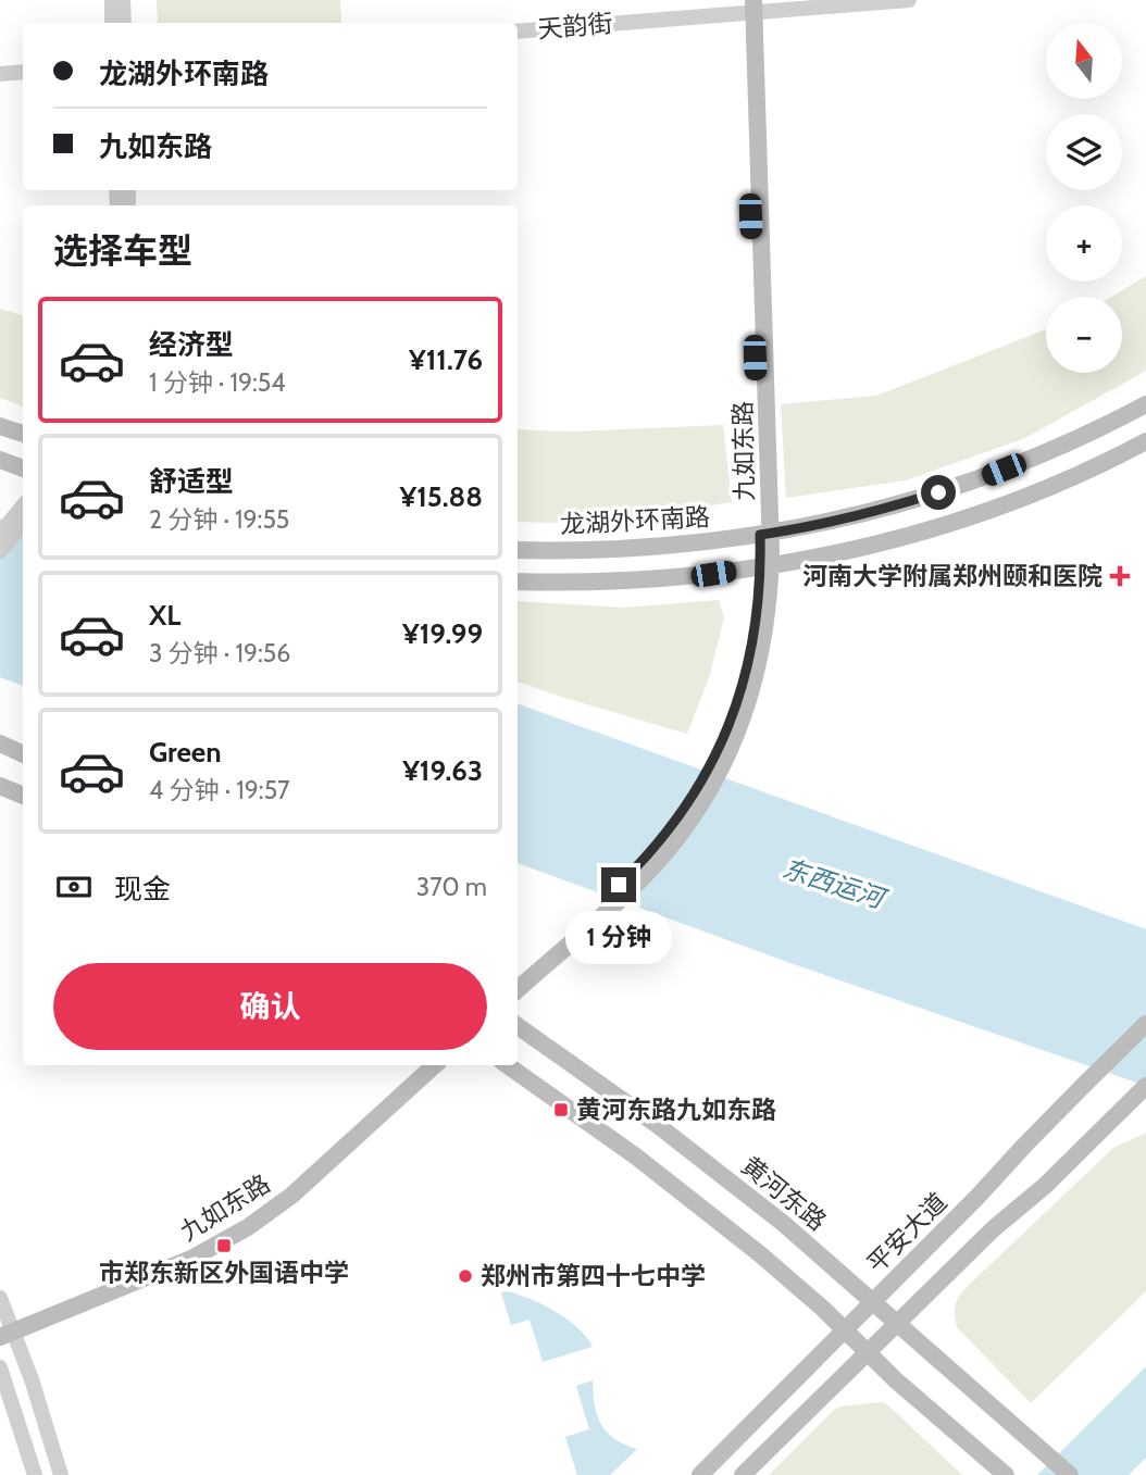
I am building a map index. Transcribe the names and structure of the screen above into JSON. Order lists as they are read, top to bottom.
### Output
{
  "streets": {
    "main road": [
      "九如东路",
      "龙湖外环南路",
      "黄河东路",
      "平安大道"
    ],
    "street": ["天韵街"]
  },
  "crossings": [
    ["天韵街", "九如东路"],
    ["九如东路", "龙湖外环南路"],
    ["黄河东路", "平安大道"]
  ],
  "water": ["东西运河"],
  "places": {
    "health": ["河南大学附属郑州颐和医院"],
    "transit": ["黄河东路九如东路", "市郑东新区外国语中学"],
    "other": ["郑州市第四十七中学"]
  },
  "north": "top",
  "page": {
    "map_buttons": ["+", "−"],
    "banner": ["龙湖外环南路", "九如东路"],
    "heading": "选择车型",
    "list": [
      {
        "name": "经济型",
        "note": "1 分钟 · 19:54",
        "value": "¥11.76"
      },
      {
        "name": "舒适型",
        "note": "2 分钟 · 19:55",
        "value": "¥15.88"
      },
      {
        "name": "XL",
        "note": "3 分钟 · 19:56",
        "value": "¥19.99"
      },
      {
        "name": "Green",
        "note": "4 分钟 · 19:57",
        "value": "¥19.63"
      }
    ],
    "pay": ["现金", "370 m"],
    "bubble": "1 分钟",
    "buttons": "确认"
  }
}
